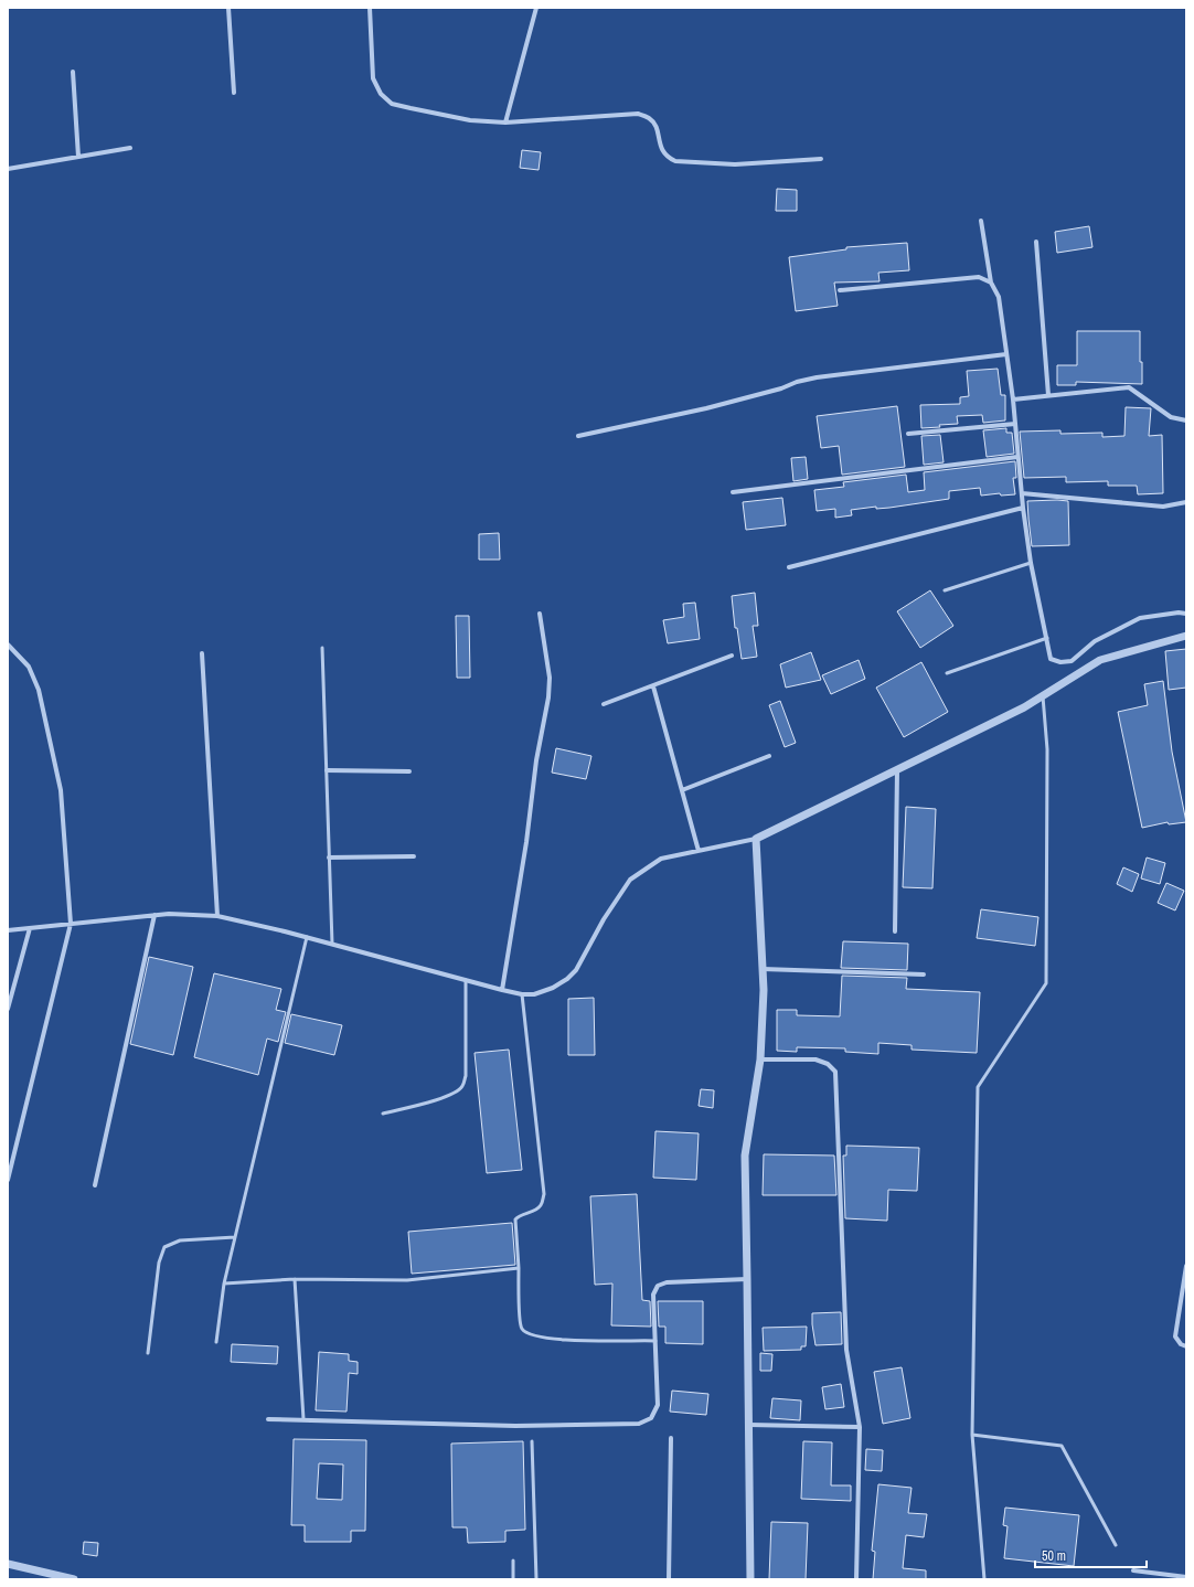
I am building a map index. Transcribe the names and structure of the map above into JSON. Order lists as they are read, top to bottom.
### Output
{
  "scale_bar": "50 m"
}
